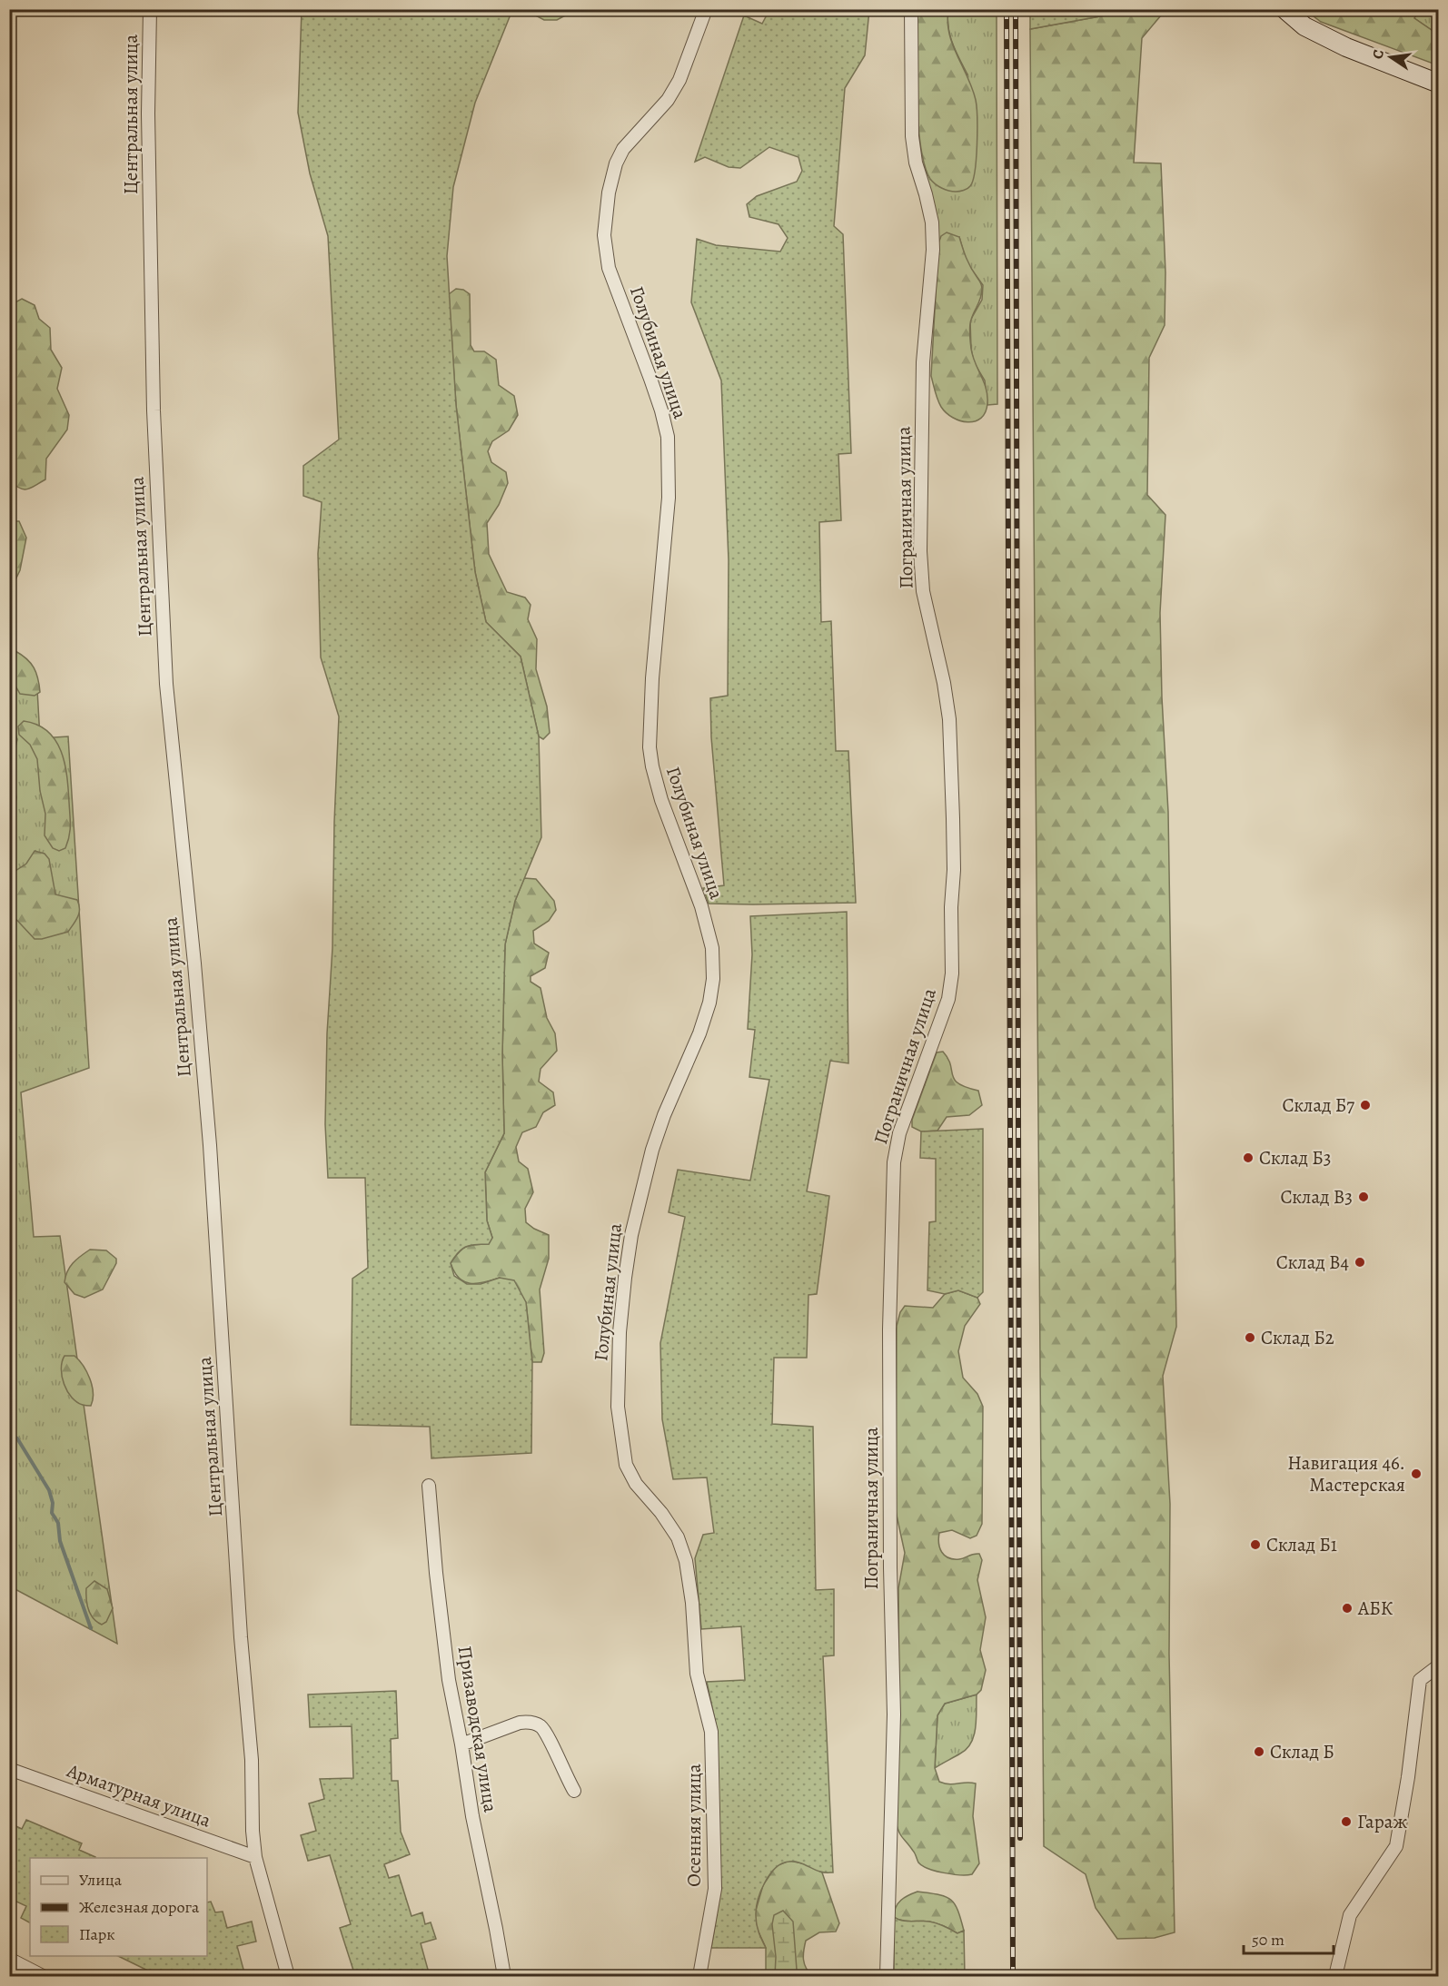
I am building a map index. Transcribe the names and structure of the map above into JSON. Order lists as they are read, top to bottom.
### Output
{
  "streets": {
    "street": [
      "Центральная улица",
      "Голубиная улица",
      "Пограничная улица",
      "Призаводская улица",
      "Арматурная улица",
      "Осенняя улица"
    ]
  },
  "crossings": [
    ["Центральная улица", "Арматурная улица"],
    ["Голубиная улица", "Осенняя улица"]
  ],
  "places": [
    "Склад Б7",
    "Склад Б3",
    "Склад В3",
    "Склад В4",
    "Склад Б2",
    "Навигация 46. Мастерская",
    "Склад Б1",
    "АБК",
    "Склад Б",
    "Гараж"
  ],
  "legend": ["Улица", "Железная дорога", "Парк"],
  "scale_bar": "50 m",
  "north": "left"
}
